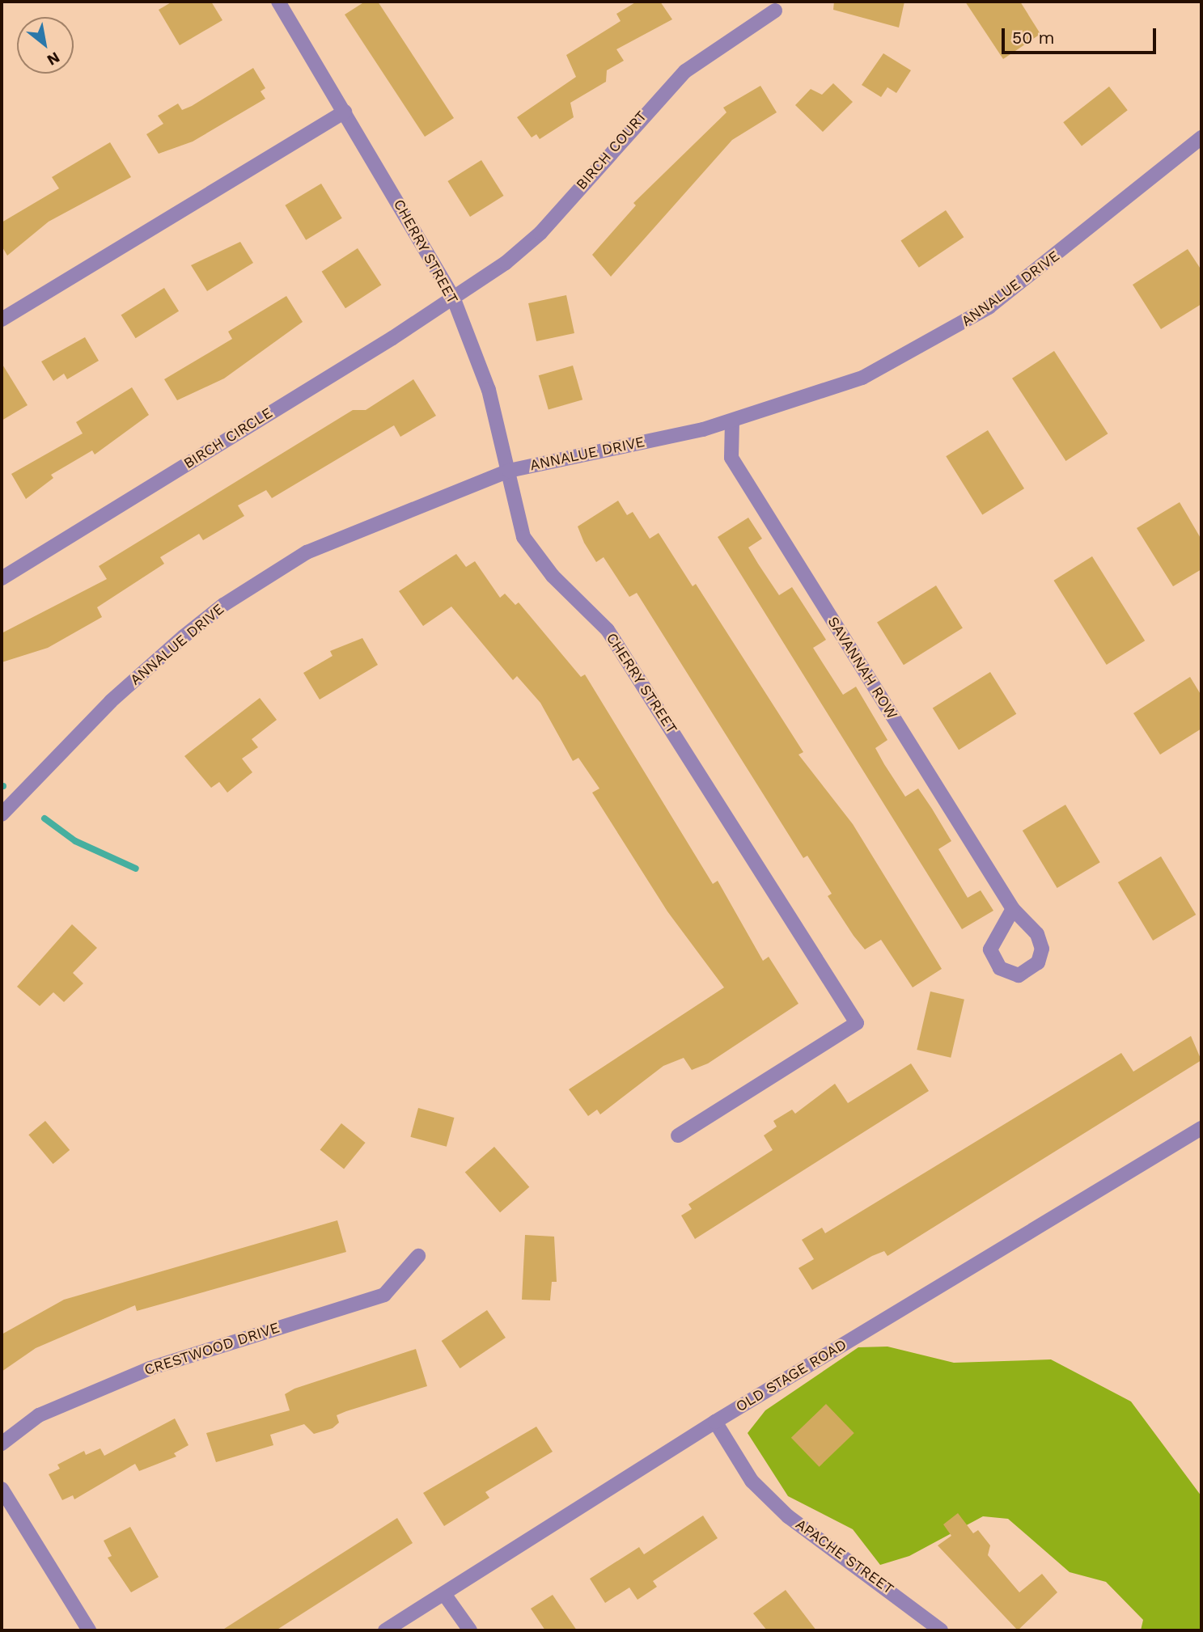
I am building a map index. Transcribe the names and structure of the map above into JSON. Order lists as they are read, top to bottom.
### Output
{
  "streets": {
    "street": [
      "BIRCH COURT",
      "CHERRY STREET",
      "ANNALUE DRIVE",
      "BIRCH CIRCLE",
      "SAVANNAH ROW",
      "CRESTWOOD DRIVE",
      "OLD STAGE ROAD",
      "APACHE STREET"
    ]
  },
  "crossings": [
    ["BIRCH COURT", "CHERRY STREET"],
    ["BIRCH COURT", "BIRCH CIRCLE"],
    ["CHERRY STREET", "ANNALUE DRIVE"],
    ["CHERRY STREET", "BIRCH CIRCLE"],
    ["ANNALUE DRIVE", "SAVANNAH ROW"],
    ["OLD STAGE ROAD", "APACHE STREET"]
  ],
  "scale_bar": "50 m",
  "north": "bottom right"
}
